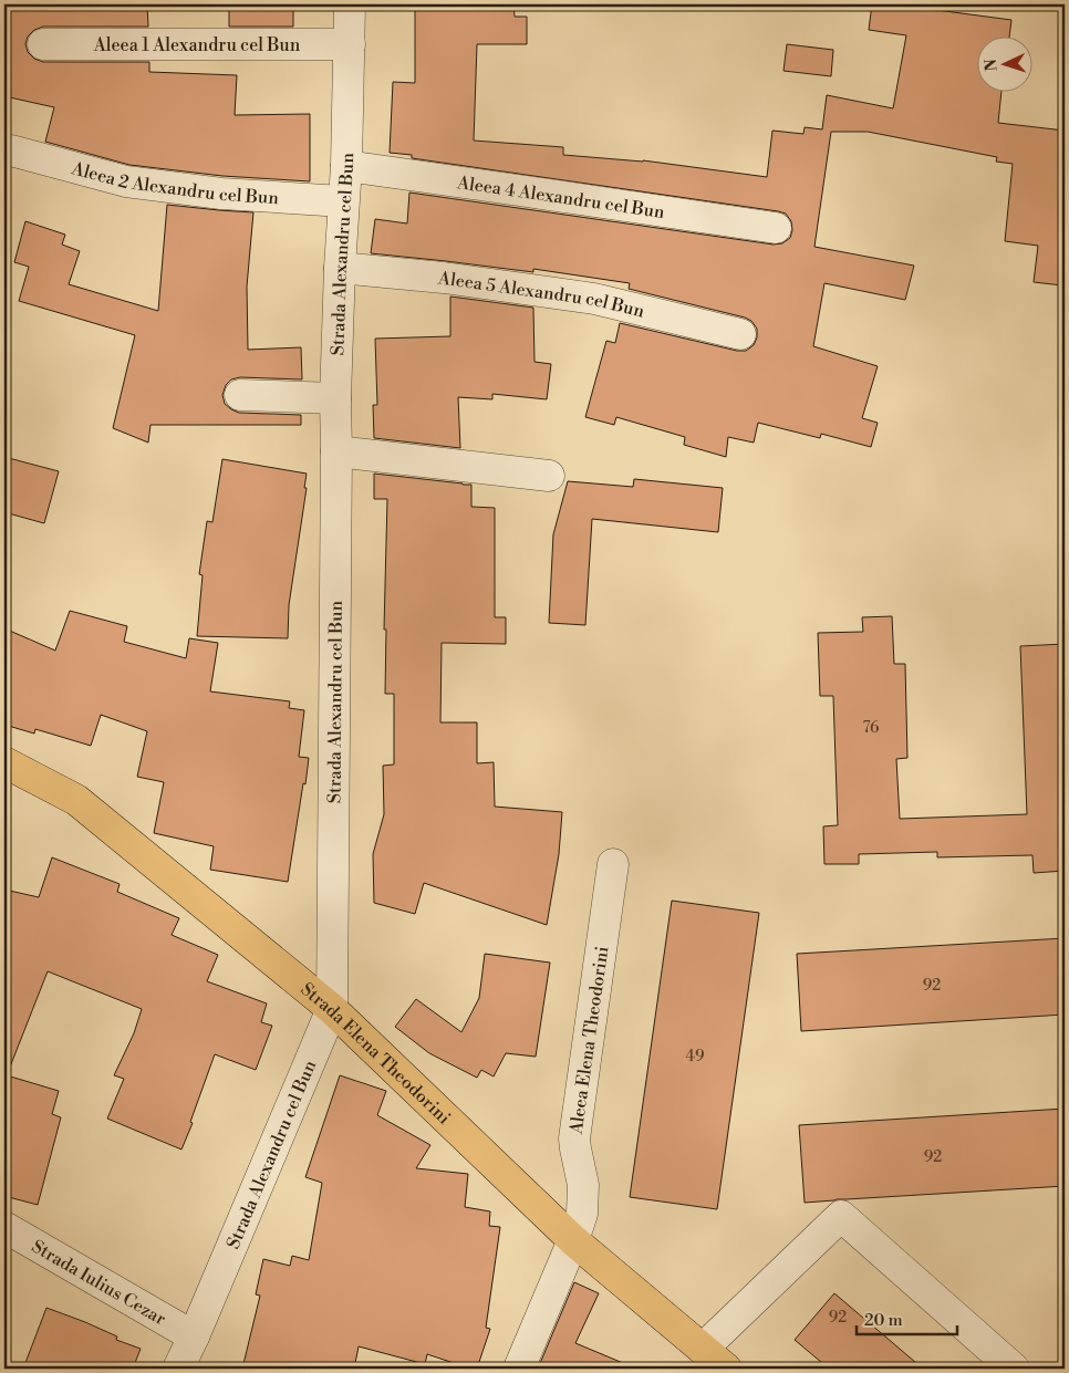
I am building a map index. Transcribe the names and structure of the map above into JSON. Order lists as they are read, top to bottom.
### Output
{
  "streets": {
    "main road": ["Strada Elena Theodorini"],
    "street": [
      "Aleea 1 Alexandru cel Bun",
      "Aleea 2 Alexandru cel Bun",
      "Aleea 4 Alexandru cel Bun",
      "Strada Alexandru cel Bun",
      "Aleea 5 Alexandru cel Bun",
      "Aleea Elena Theodorini",
      "Strada Iulius Cezar"
    ]
  },
  "crossings": [
    ["Aleea 1 Alexandru cel Bun", "Strada Alexandru cel Bun"],
    ["Aleea 2 Alexandru cel Bun", "Strada Alexandru cel Bun"],
    ["Aleea 4 Alexandru cel Bun", "Strada Alexandru cel Bun"],
    ["Strada Alexandru cel Bun", "Aleea 5 Alexandru cel Bun"],
    ["Strada Alexandru cel Bun", "Strada Elena Theodorini"],
    ["Strada Alexandru cel Bun", "Strada Iulius Cezar"],
    ["Aleea Elena Theodorini", "Strada Elena Theodorini"]
  ],
  "house_numbers": [
    "76",
    "92",
    "49",
    "92",
    "92"
  ],
  "scale_bar": "20 m",
  "north": "left"
}
